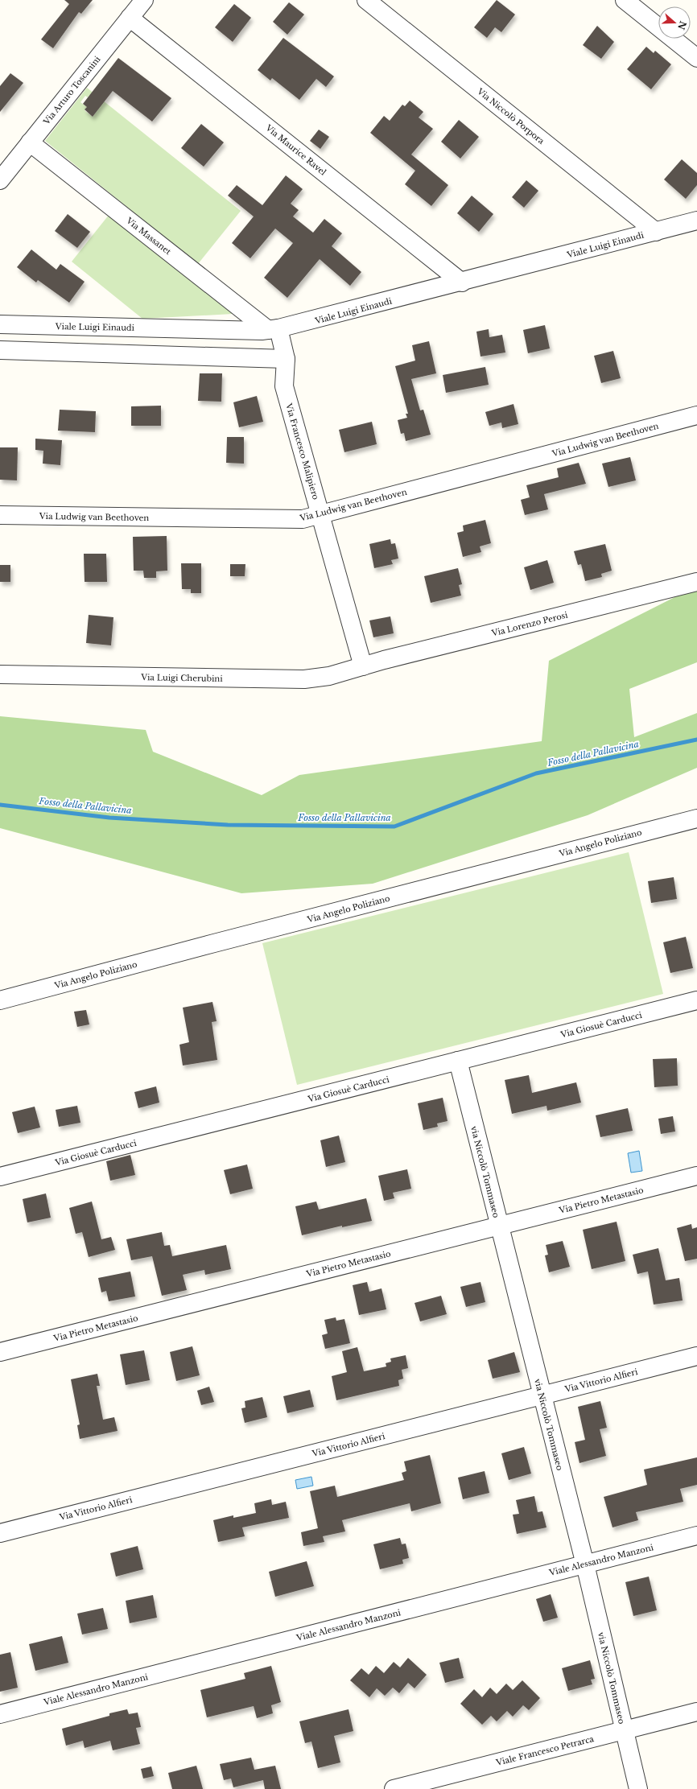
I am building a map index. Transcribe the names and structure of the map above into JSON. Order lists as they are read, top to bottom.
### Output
{
  "streets": {
    "street": [
      "Via Arturo Toscanini",
      "Via Niccolò Porpora",
      "Via Maurice Ravel",
      "Via Massanet",
      "Viale Luigi Einaudi",
      "Via Ludwig van Beethoven",
      "Via Francesco Malipiero",
      "Via Lorenzo Perosi",
      "Via Luigi Cherubini",
      "Via Angelo Poliziano",
      "Via Giosuè Carducci",
      "via Niccolò Tommaseo",
      "Via Pietro Metastasio",
      "Via Vittorio Alfieri",
      "Viale Alessandro Manzoni",
      "Viale Francesco Petrarca"
    ]
  },
  "crossings": [
    ["Via Arturo Toscanini", "Via Maurice Ravel"],
    ["Via Arturo Toscanini", "Via Massanet"],
    ["Via Niccolò Porpora", "Viale Luigi Einaudi"],
    ["Via Maurice Ravel", "Viale Luigi Einaudi"],
    ["Via Massanet", "Viale Luigi Einaudi"],
    ["Via Massanet", "Via Francesco Malipiero"],
    ["Viale Luigi Einaudi", "Via Francesco Malipiero"],
    ["Via Ludwig van Beethoven", "Via Francesco Malipiero"],
    ["Via Francesco Malipiero", "Via Lorenzo Perosi"],
    ["Via Francesco Malipiero", "Via Luigi Cherubini"],
    ["Via Lorenzo Perosi", "Via Luigi Cherubini"],
    ["Via Giosuè Carducci", "via Niccolò Tommaseo"],
    ["via Niccolò Tommaseo", "Via Pietro Metastasio"],
    ["via Niccolò Tommaseo", "Via Vittorio Alfieri"],
    ["via Niccolò Tommaseo", "Viale Alessandro Manzoni"],
    ["via Niccolò Tommaseo", "Viale Francesco Petrarca"]
  ],
  "water": ["Fosso della Pallavicina"],
  "north": "right"
}
